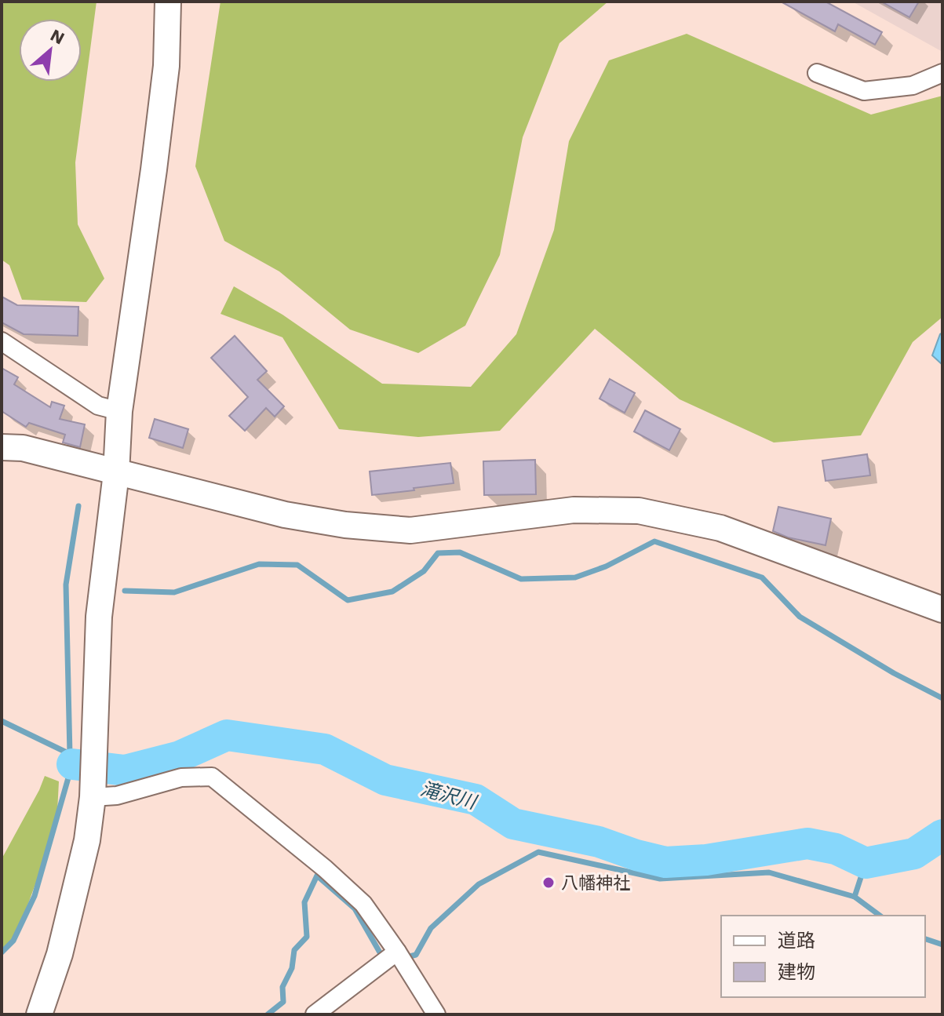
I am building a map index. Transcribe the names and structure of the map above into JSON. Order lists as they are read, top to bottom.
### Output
{
  "water": ["滝沢川"],
  "places": ["八幡神社"],
  "legend": ["道路", "建物"],
  "north": "top right"
}
